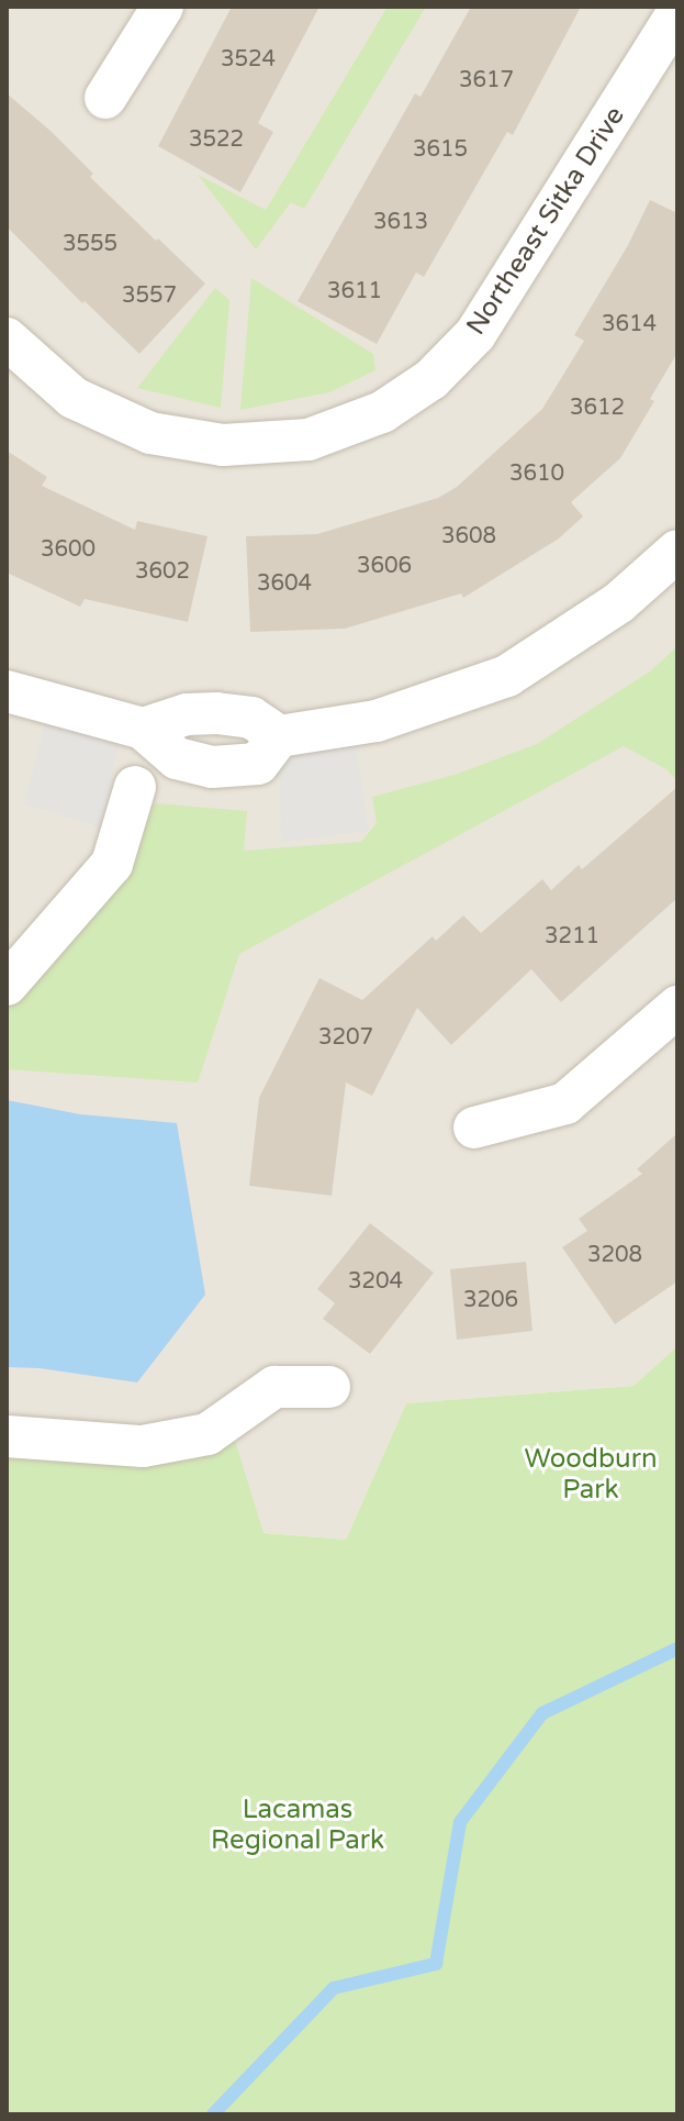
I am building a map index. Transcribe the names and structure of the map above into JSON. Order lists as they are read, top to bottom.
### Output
{
  "streets": {
    "street": ["Northeast Sitka Drive"]
  },
  "parks": ["Woodburn Park", "Lacamas Regional Park"],
  "house_numbers": [
    "3524",
    "3617",
    "3522",
    "3615",
    "3613",
    "3555",
    "3611",
    "3557",
    "3614",
    "3612",
    "3610",
    "3608",
    "3600",
    "3606",
    "3602",
    "3604",
    "3211",
    "3207",
    "3208",
    "3204",
    "3206"
  ]
}
